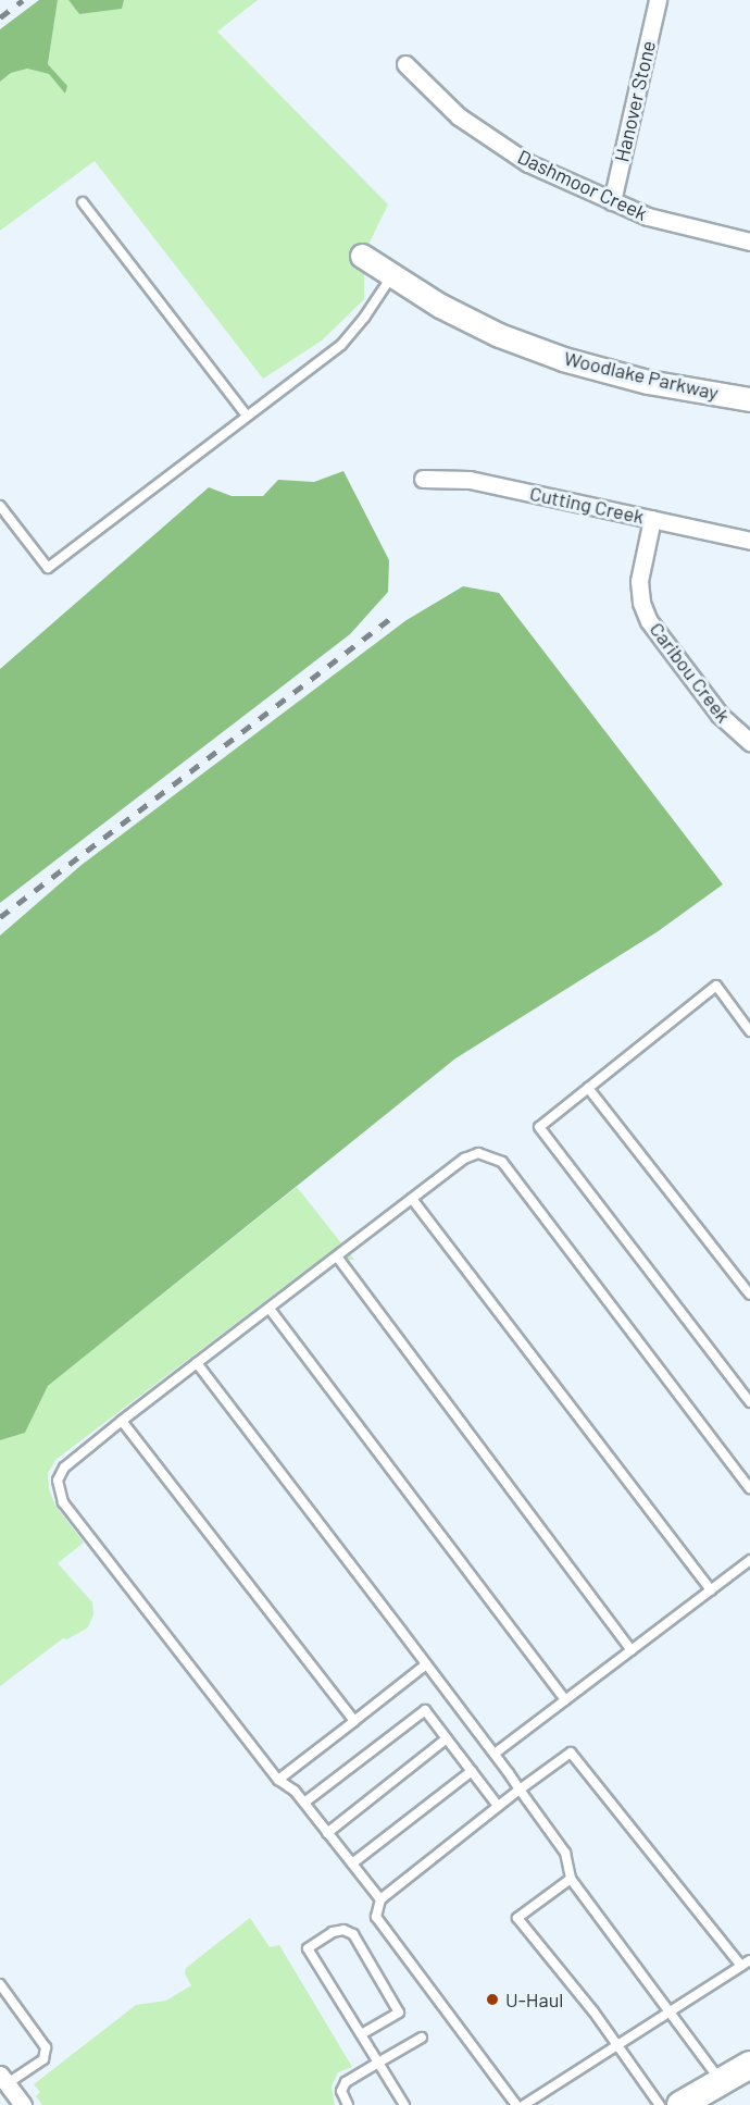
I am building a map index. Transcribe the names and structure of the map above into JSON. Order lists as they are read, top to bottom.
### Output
{
  "streets": {
    "street": [
      "Hanover Stone",
      "Dashmoor Creek",
      "Woodlake Parkway",
      "Cutting Creek",
      "Caribou Creek"
    ]
  },
  "crossings": [
    ["Hanover Stone", "Dashmoor Creek"],
    ["Cutting Creek", "Caribou Creek"]
  ],
  "places": ["U-Haul"]
}
